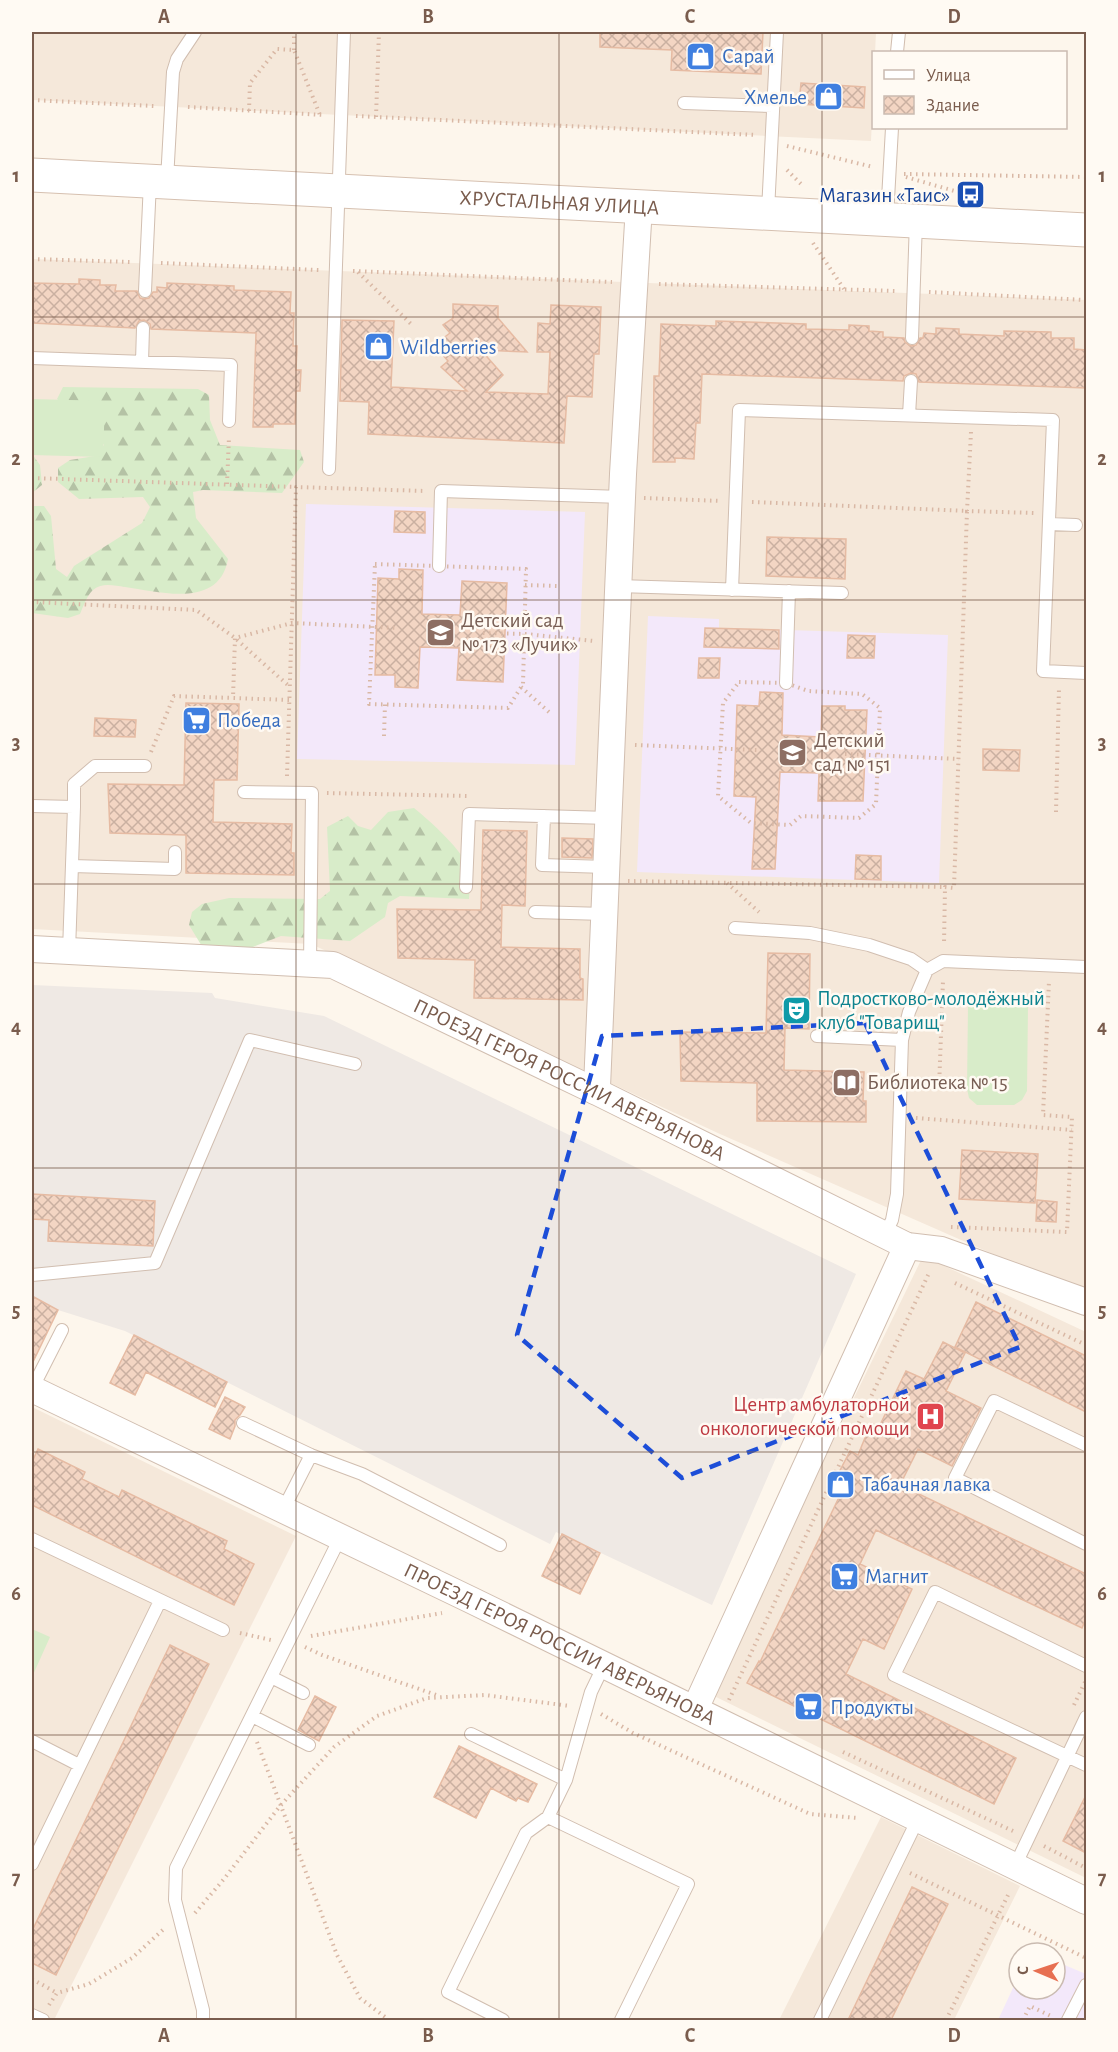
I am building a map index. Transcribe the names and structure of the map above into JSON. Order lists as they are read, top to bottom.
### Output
{
  "streets": {
    "street": ["ХРУСТАЛЬНАЯ УЛИЦА", "ПРОЕЗД ГЕРОЯ РОССИИ АВЕРЬЯНОВА"]
  },
  "places": {
    "shop": [
      "Сарай",
      "Хмелье",
      "Wildberries",
      "Табачная лавка"
    ],
    "bus stop": ["Магазин «Таис»"],
    "school or university": ["Детский сад № 173 «Лучик»", "Детский сад № 151"],
    "supermarket": ["Победа", "Магнит", "Продукты"],
    "theatre": ["Подростково-молодёжный клуб \"Товарищ\""],
    "library": ["Библиотека № 15"],
    "hospital": ["Центр амбулаторной онкологической помощи"]
  },
  "legend": ["Улица", "Здание"],
  "north": "left",
  "grid": {
    "columns": [
      "A",
      "B",
      "C",
      "D"
    ],
    "rows": [
      "1",
      "2",
      "3",
      "4",
      "5",
      "6",
      "7"
    ]
  }
}
